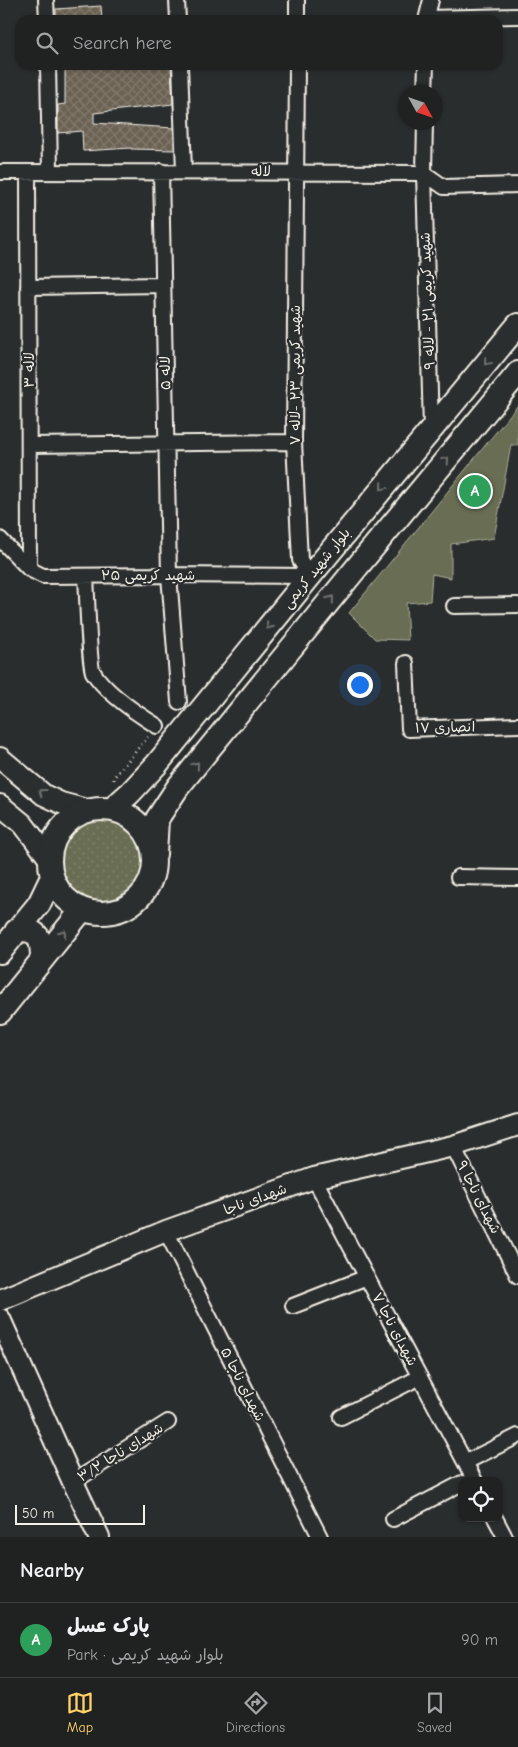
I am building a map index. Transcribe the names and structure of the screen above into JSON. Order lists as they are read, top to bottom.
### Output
{
  "streets": {
    "main road": ["بلوار شهید کریمی", "شهدای ناجا"],
    "street": [
      "لاله",
      "شهید کریمی ۲۱ - لاله ۹",
      "لاله ۳",
      "لاله ۵",
      "شهید کریمی ۲۳ -لاله ۷",
      "شهید کریمی ۲۵",
      "انصاری ۱۷",
      "شهدای ناجا ۹",
      "شهدای ناجا ۷",
      "شهدای ناجا ۵",
      "شهدای ناجا ۳/۲"
    ]
  },
  "crossings": [
    ["لاله", "شهید کریمی ۲۱ - لاله ۹"],
    ["لاله", "لاله ۳"],
    ["لاله", "لاله ۵"],
    ["لاله", "شهید کریمی ۲۳ -لاله ۷"],
    ["شهید کریمی ۲۱ - لاله ۹", "بلوار شهید کریمی"],
    ["لاله ۳", "شهید کریمی ۲۵"],
    ["لاله ۵", "شهید کریمی ۲۵"],
    ["شهید کریمی ۲۳ -لاله ۷", "بلوار شهید کریمی"],
    ["شهید کریمی ۲۳ -لاله ۷", "شهید کریمی ۲۵"],
    ["بلوار شهید کریمی", "شهید کریمی ۲۵"],
    ["شهدای ناجا ۹", "شهدای ناجا"],
    ["شهدای ناجا", "شهدای ناجا ۷"],
    ["شهدای ناجا", "شهدای ناجا ۵"]
  ],
  "scale_bar": "50 m",
  "north": "bottom right",
  "page": {
    "search": "Search here",
    "pins": "A",
    "scale": "50 m",
    "heading": "Nearby",
    "list": [
      {
        "mark": "A",
        "name": "پارک عسل",
        "note": "Park · بلوار شهید کریمی",
        "value": "90 m"
      }
    ],
    "nav": ["Map", "Directions", "Saved"]
  }
}
